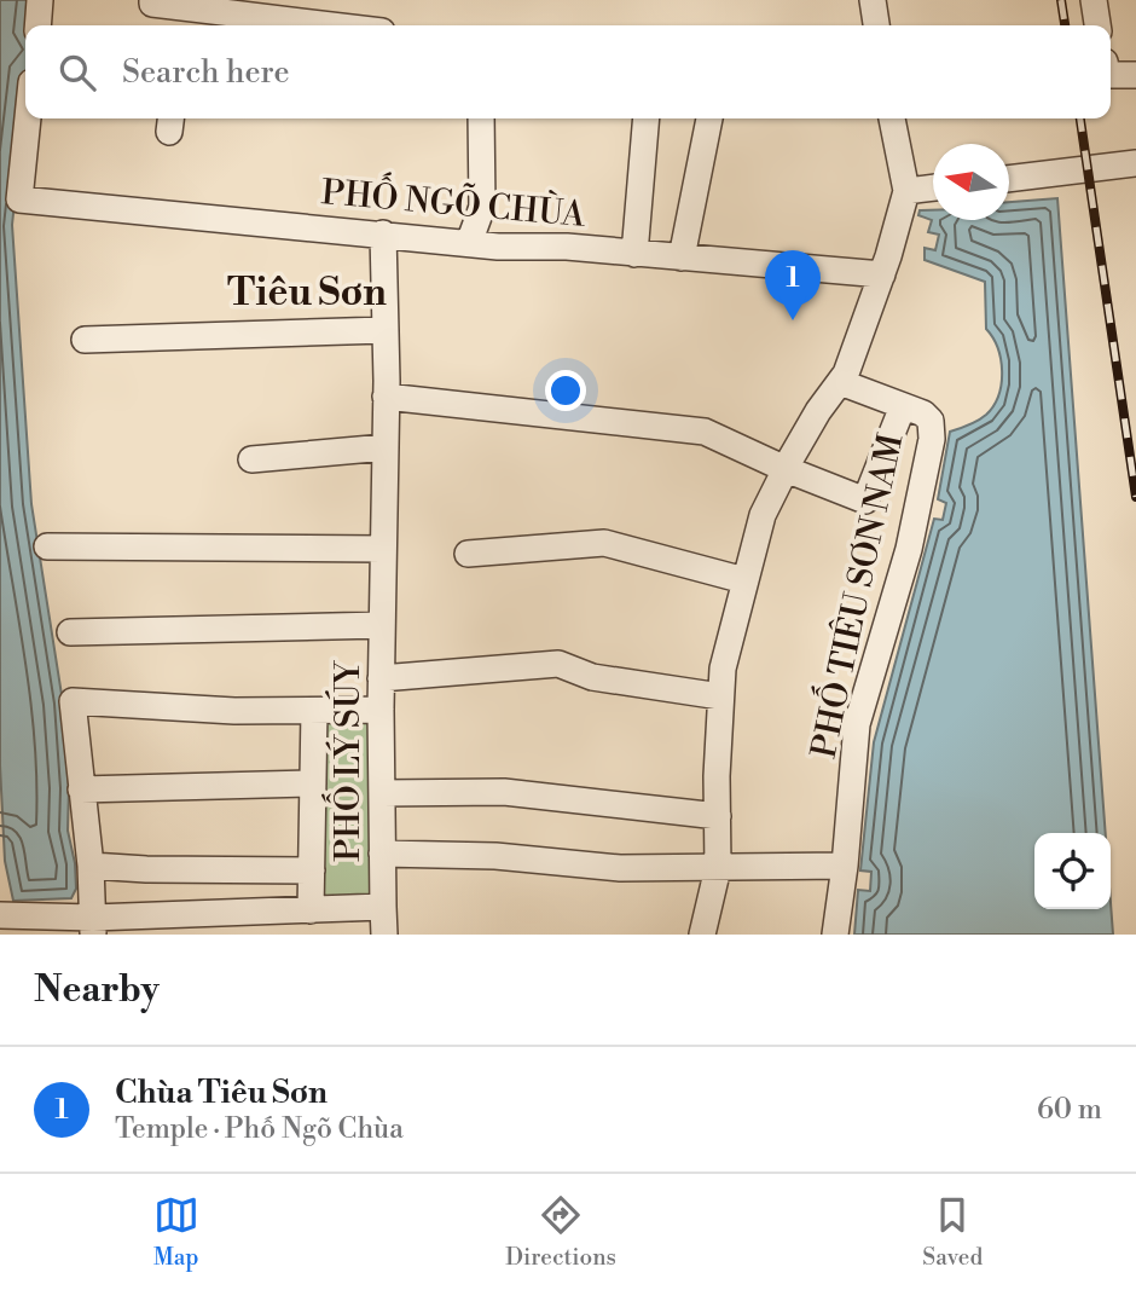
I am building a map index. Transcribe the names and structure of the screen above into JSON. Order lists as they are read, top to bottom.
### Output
{
  "streets": {
    "street": ["PHỐ NGÕ CHÙA", "PHỐ TIÊU SƠN NAM", "PHỐ LÝ SÚY"]
  },
  "crossings": [
    ["PHỐ NGÕ CHÙA", "PHỐ LÝ SÚY"]
  ],
  "districts": ["Tiêu Sơn"],
  "north": "left",
  "page": {
    "search": "Search here",
    "pins": "1",
    "heading": "Nearby",
    "list": [
      {
        "mark": "1",
        "name": "Chùa Tiêu Sơn",
        "note": "Temple · Phố Ngõ Chùa",
        "value": "60 m"
      }
    ],
    "nav": ["Map", "Directions", "Saved"]
  }
}
